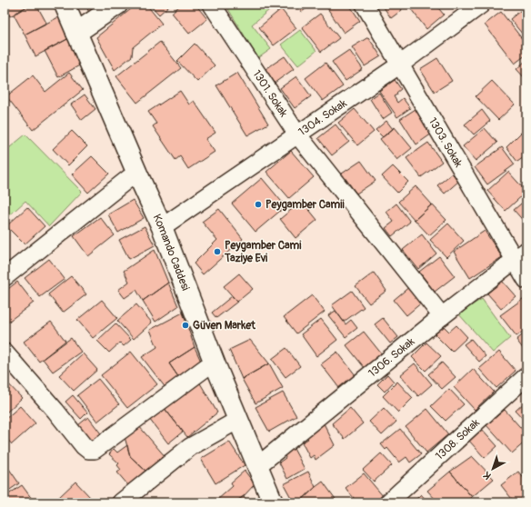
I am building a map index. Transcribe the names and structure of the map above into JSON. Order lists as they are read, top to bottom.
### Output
{
  "streets": {
    "main road": ["Komando Caddesi"],
    "street": [
      "1301. Sokak",
      "1304. Sokak",
      "1303. Sokak",
      "1306. Sokak",
      "1308. Sokak"
    ]
  },
  "crossings": [
    ["1301. Sokak", "1304. Sokak"],
    ["1301. Sokak", "1306. Sokak"],
    ["1304. Sokak", "1303. Sokak"],
    ["1304. Sokak", "Komando Caddesi"],
    ["1303. Sokak", "1306. Sokak"],
    ["Komando Caddesi", "1306. Sokak"]
  ],
  "places": ["Peygamber Camii", "Peygamber Cami Taziye Evi", "Güven Market"],
  "north": "bottom left"
}
